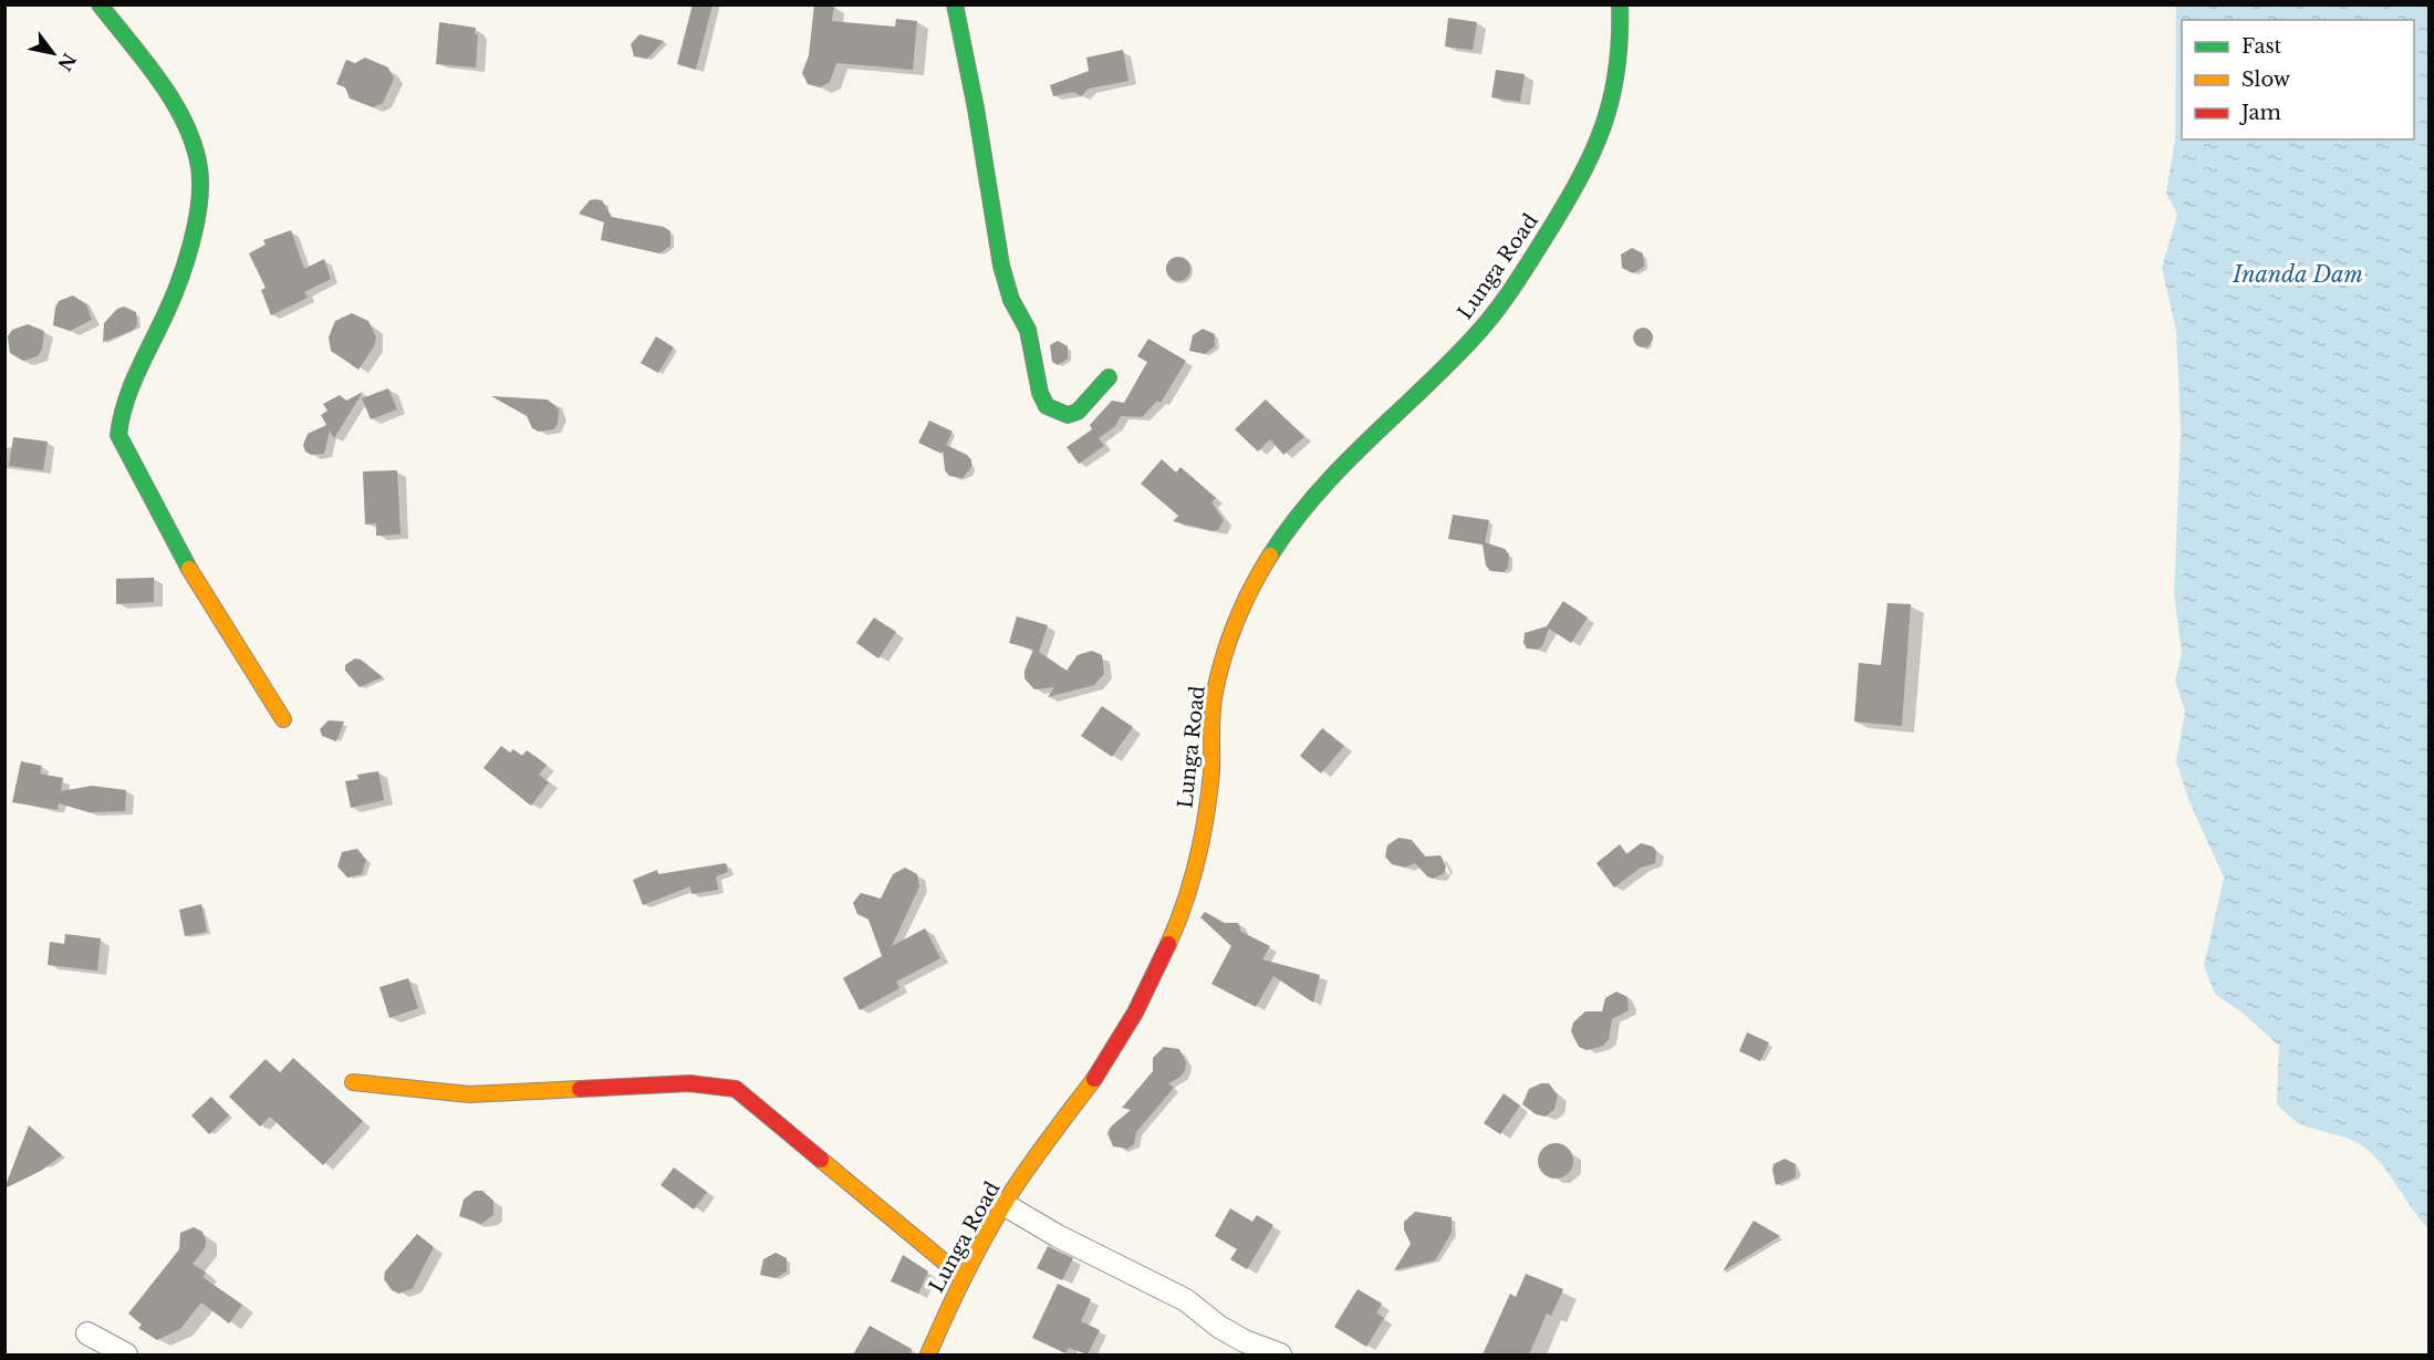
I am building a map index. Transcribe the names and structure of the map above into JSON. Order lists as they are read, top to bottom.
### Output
{
  "streets": {
    "street": ["Lunga Road"]
  },
  "water": ["Inanda Dam"],
  "legend": ["Fast", "Slow", "Jam"],
  "north": "bottom right"
}
